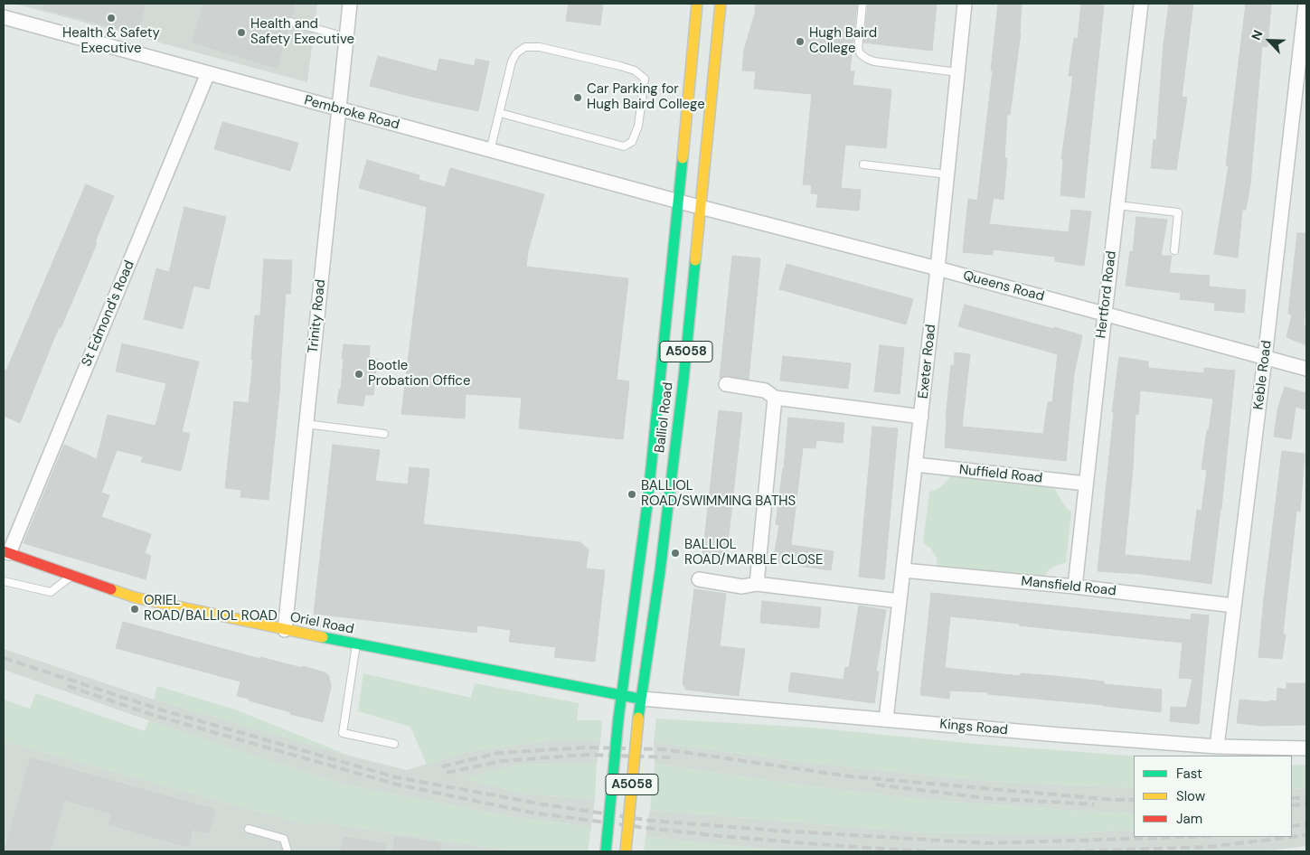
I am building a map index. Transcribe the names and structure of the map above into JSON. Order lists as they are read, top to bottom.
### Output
{
  "streets": {
    "main road": ["A5058", "Balliol Road", "Oriel Road"],
    "street": [
      "Pembroke Road",
      "Queens Road",
      "Hertford Road",
      "St Edmond's Road",
      "Trinity Road",
      "Exeter Road",
      "Keble Road",
      "Nuffield Road",
      "Mansfield Road",
      "Kings Road"
    ]
  },
  "crossings": [
    ["Pembroke Road", "Queens Road"],
    ["Pembroke Road", "St Edmond's Road"],
    ["Pembroke Road", "Trinity Road"],
    ["Pembroke Road", "Balliol Road"],
    ["Queens Road", "Hertford Road"],
    ["Queens Road", "Exeter Road"],
    ["Queens Road", "Keble Road"],
    ["Queens Road", "Balliol Road"],
    ["Hertford Road", "Nuffield Road"],
    ["Hertford Road", "Mansfield Road"],
    ["St Edmond's Road", "Oriel Road"],
    ["Trinity Road", "Oriel Road"],
    ["A5058", "Balliol Road"],
    ["A5058", "Oriel Road"],
    ["A5058", "Kings Road"],
    ["Exeter Road", "Nuffield Road"],
    ["Exeter Road", "Mansfield Road"],
    ["Exeter Road", "Kings Road"],
    ["Keble Road", "Mansfield Road"],
    ["Keble Road", "Kings Road"],
    ["Balliol Road", "Oriel Road"],
    ["Balliol Road", "Kings Road"],
    ["Oriel Road", "Kings Road"]
  ],
  "places": [
    "Health & Safety Executive",
    "Health and Safety Executive",
    "Hugh Baird College",
    "Car Parking for Hugh Baird College",
    "Bootle Probation Office",
    "BALLIOL ROAD/SWIMMING BATHS",
    "BALLIOL ROAD/MARBLE CLOSE",
    "ORIEL ROAD/BALLIOL ROAD"
  ],
  "legend": ["Fast", "Slow", "Jam"],
  "north": "top left"
}
